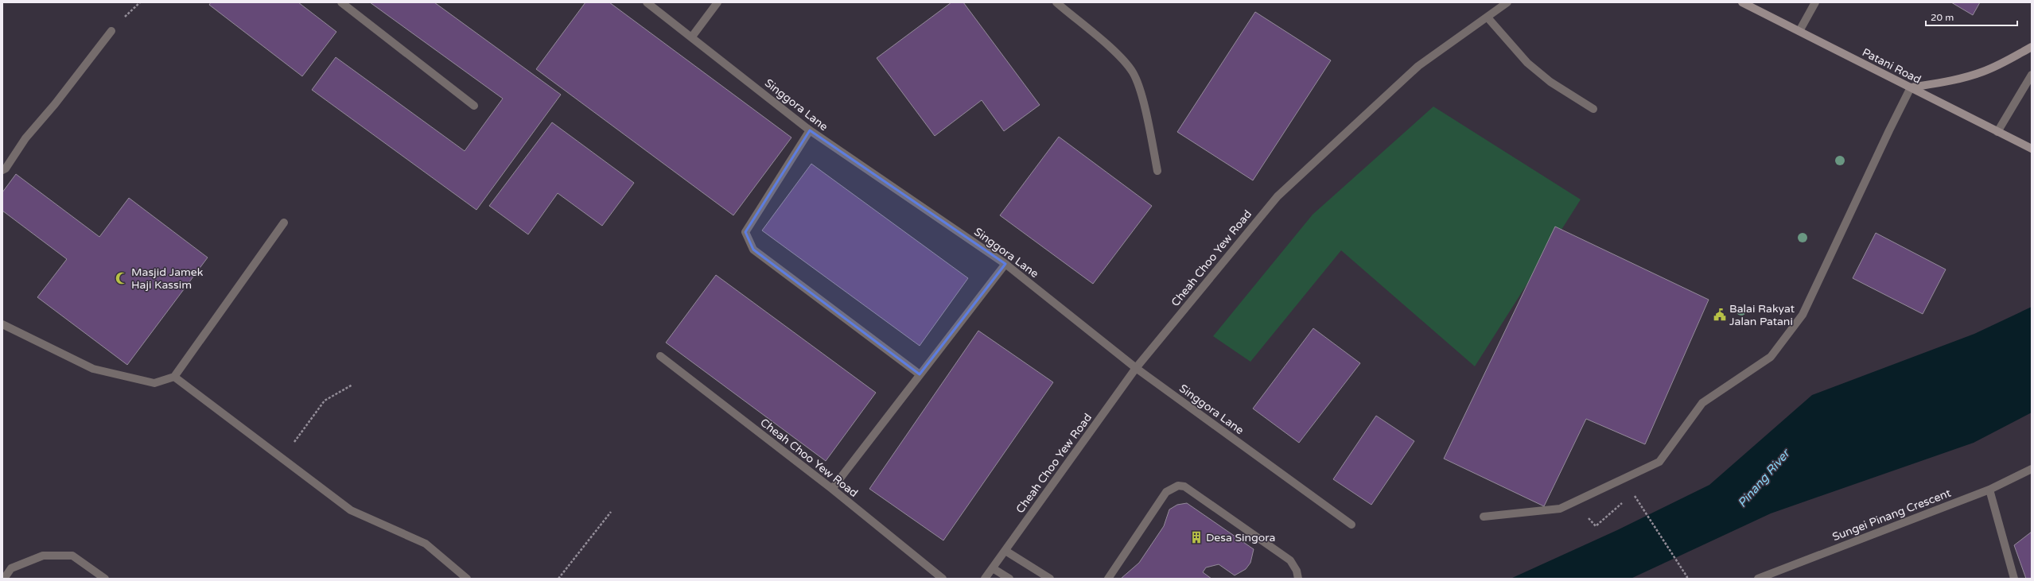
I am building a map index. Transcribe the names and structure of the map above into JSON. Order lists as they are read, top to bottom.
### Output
{
  "streets": {
    "main road": ["Patani Road"],
    "street": ["Singgora Lane", "Cheah Choo Yew Road", "Sungei Pinang Crescent"]
  },
  "crossings": [
    ["Singgora Lane", "Cheah Choo Yew Road"]
  ],
  "water": ["Pinang River"],
  "places": {
    "mosque": ["Masjid Jamek Haji Kassim"],
    "public building": ["Balai Rakyat Jalan Patani"],
    "building": ["Desa Singora"]
  },
  "scale_bar": "20 m"
}
